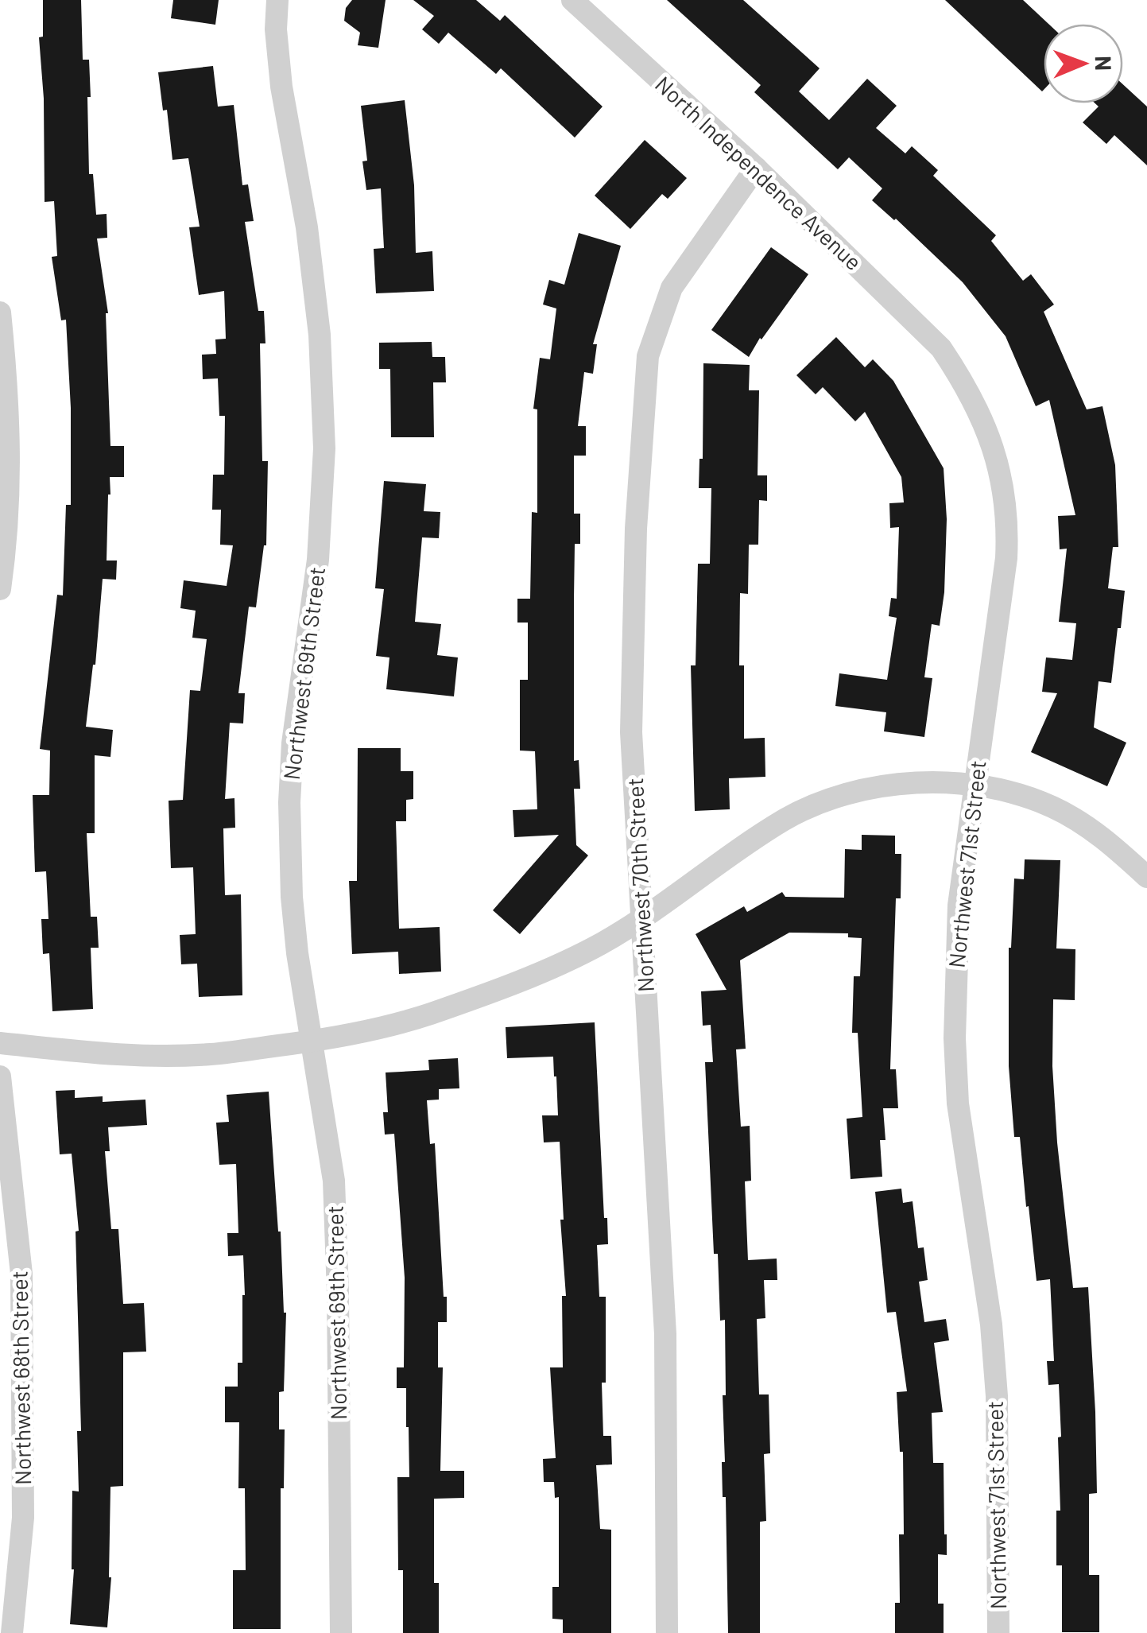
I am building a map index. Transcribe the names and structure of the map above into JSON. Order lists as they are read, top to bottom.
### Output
{
  "streets": {
    "street": [
      "North Independence Avenue",
      "Northwest 69th Street",
      "Northwest 71st Street",
      "Northwest 70th Street",
      "Northwest 68th Street"
    ]
  },
  "crossings": [
    ["North Independence Avenue", "Northwest 71st Street"],
    ["North Independence Avenue", "Northwest 70th Street"]
  ],
  "north": "right"
}
